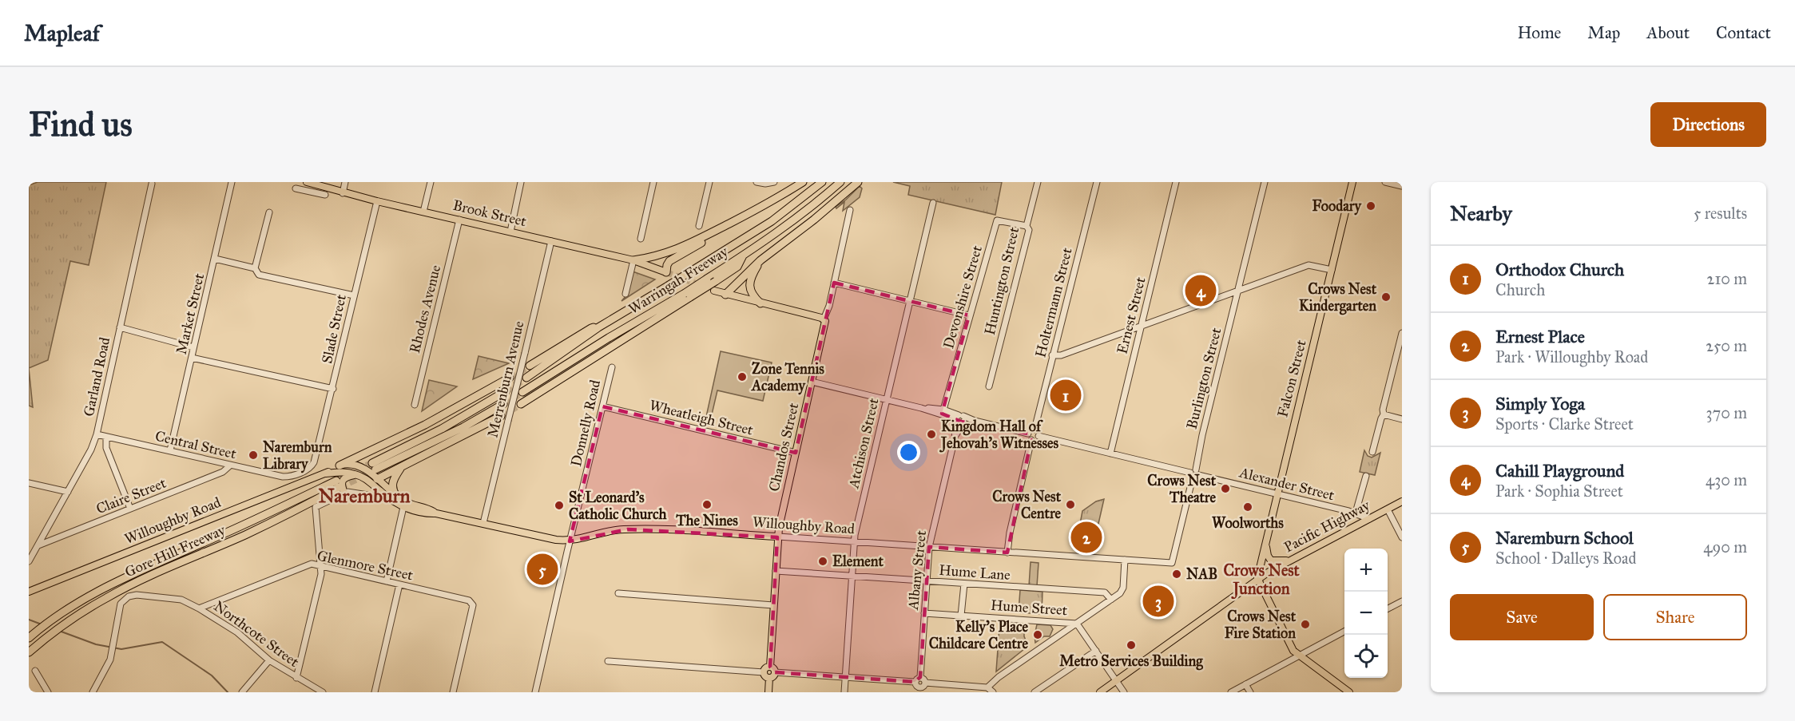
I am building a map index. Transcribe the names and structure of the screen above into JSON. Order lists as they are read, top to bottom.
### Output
{
  "streets": {
    "highway": ["Warringah Freeway", "Gore Hill Freeway"],
    "main road": [
      "Brook Street",
      "Falcon Street",
      "Chandos Street",
      "Willoughby Road",
      "Pacific Highway"
    ],
    "street": [
      "Huntington Street",
      "Devonshire Street",
      "Holtermann Street",
      "Rhodes Avenue",
      "Market Street",
      "Ernest Street",
      "Slade Street",
      "Garland Road",
      "Burlington Street",
      "Merrenburn Avenue",
      "Wheatleigh Street",
      "Donnelly Road",
      "Atchison Street",
      "Central Street",
      "Alexander Street",
      "Claire Street",
      "Glenmore Street",
      "Albany Street",
      "Hume Lane",
      "Hume Street",
      "Northcote Street"
    ]
  },
  "crossings": [
    ["Brook Street", "Rhodes Avenue"],
    ["Brook Street", "Slade Street"],
    ["Brook Street", "Merrenburn Avenue"],
    ["Huntington Street", "Devonshire Street"],
    ["Market Street", "Central Street"],
    ["Slade Street", "Central Street"],
    ["Garland Road", "Central Street"],
    ["Garland Road", "Claire Street"],
    ["Burlington Street", "Alexander Street"],
    ["Falcon Street", "Alexander Street"],
    ["Falcon Street", "Pacific Highway"],
    ["Merrenburn Avenue", "Willoughby Road"],
    ["Wheatleigh Street", "Donnelly Road"],
    ["Wheatleigh Street", "Chandos Street"],
    ["Donnelly Road", "Willoughby Road"],
    ["Atchison Street", "Willoughby Road"],
    ["Atchison Street", "Hume Lane"],
    ["Central Street", "Claire Street"],
    ["Chandos Street", "Willoughby Road"],
    ["Chandos Street", "Hume Lane"],
    ["Alexander Street", "Pacific Highway"],
    ["Willoughby Road", "Albany Street"],
    ["Pacific Highway", "Hume Street"],
    ["Glenmore Street", "Northcote Street"],
    ["Albany Street", "Hume Lane"],
    ["Albany Street", "Hume Street"]
  ],
  "districts": ["Naremburn", "Crows Nest Junction"],
  "places": [
    "Foodary",
    "Crows Nest Kindergarten",
    "Zone Tennis Academy",
    "Kingdom Hall of Jehovah's Witnesses",
    "Naremburn Library",
    "Crows Nest Theatre",
    "The Nines",
    "Crows Nest Centre",
    "St Leonard's Catholic Church",
    "Woolworths",
    "Element",
    "NAB",
    "Crows Nest Fire Station",
    "Kelly’s Place Childcare Centre",
    "Metro Services Building"
  ],
  "page": {
    "header": "Mapleaf",
    "nav": [
      "Home",
      "Map",
      "About",
      "Contact"
    ],
    "buttons": [
      "Directions",
      ["Save", "Share"]
    ],
    "title": "Find us",
    "heading": ["Nearby", "5 results"],
    "list": [
      {
        "mark": "1",
        "name": "Orthodox Church",
        "note": "Church",
        "value": "210 m"
      },
      {
        "mark": "2",
        "name": "Ernest Place",
        "note": "Park · Willoughby Road",
        "value": "250 m"
      },
      {
        "mark": "3",
        "name": "Simply Yoga",
        "note": "Sports · Clarke Street",
        "value": "370 m"
      },
      {
        "mark": "4",
        "name": "Cahill Playground",
        "note": "Park · Sophia Street",
        "value": "430 m"
      },
      {
        "mark": "5",
        "name": "Naremburn School",
        "note": "School · Dalleys Road",
        "value": "490 m"
      }
    ],
    "pins": [
      "4",
      "1",
      "2",
      "5",
      "3"
    ],
    "map_buttons": ["+", "−"]
  }
}
